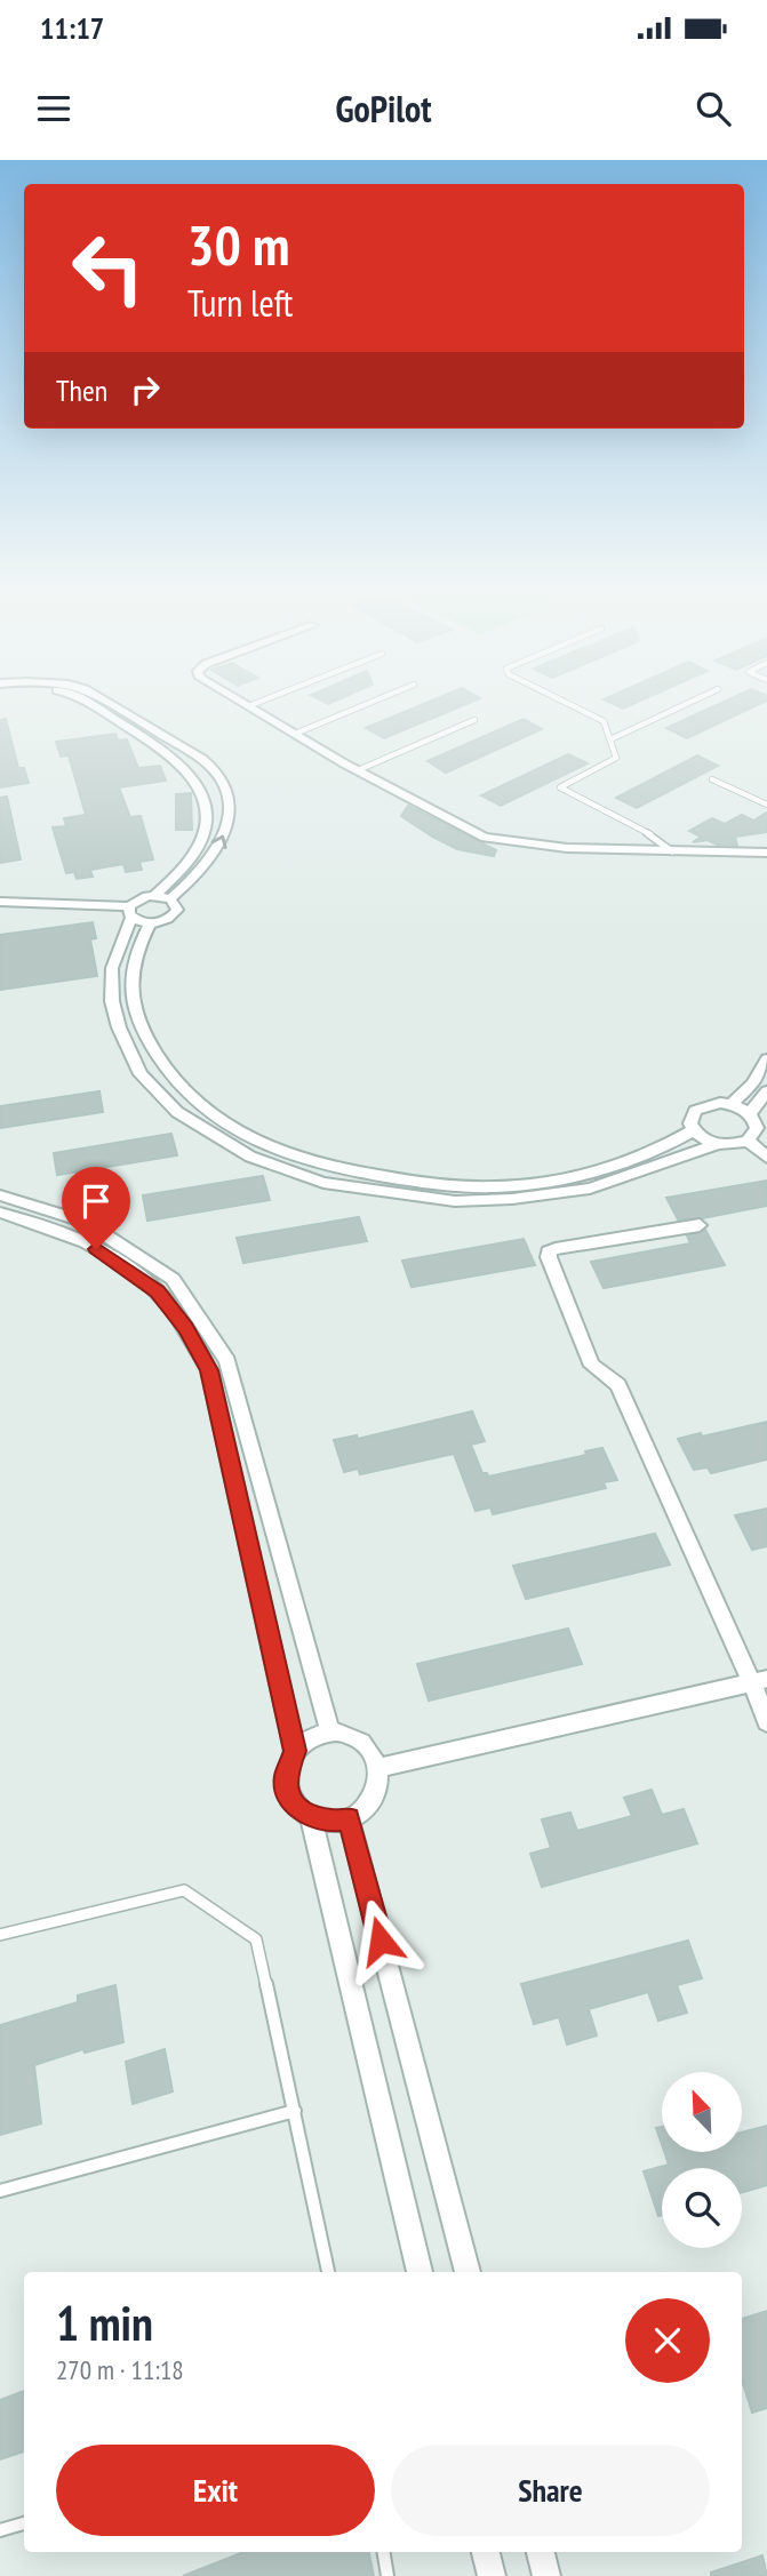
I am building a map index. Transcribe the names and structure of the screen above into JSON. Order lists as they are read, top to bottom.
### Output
{
  "north": "top left",
  "page": {
    "status": "11:17",
    "header": "GoPilot",
    "turn": ["30 m", "Turn left"],
    "then": "Then",
    "heading": ["1 min", "270 m · 11:18"],
    "buttons": ["Exit", "Share"]
  }
}
